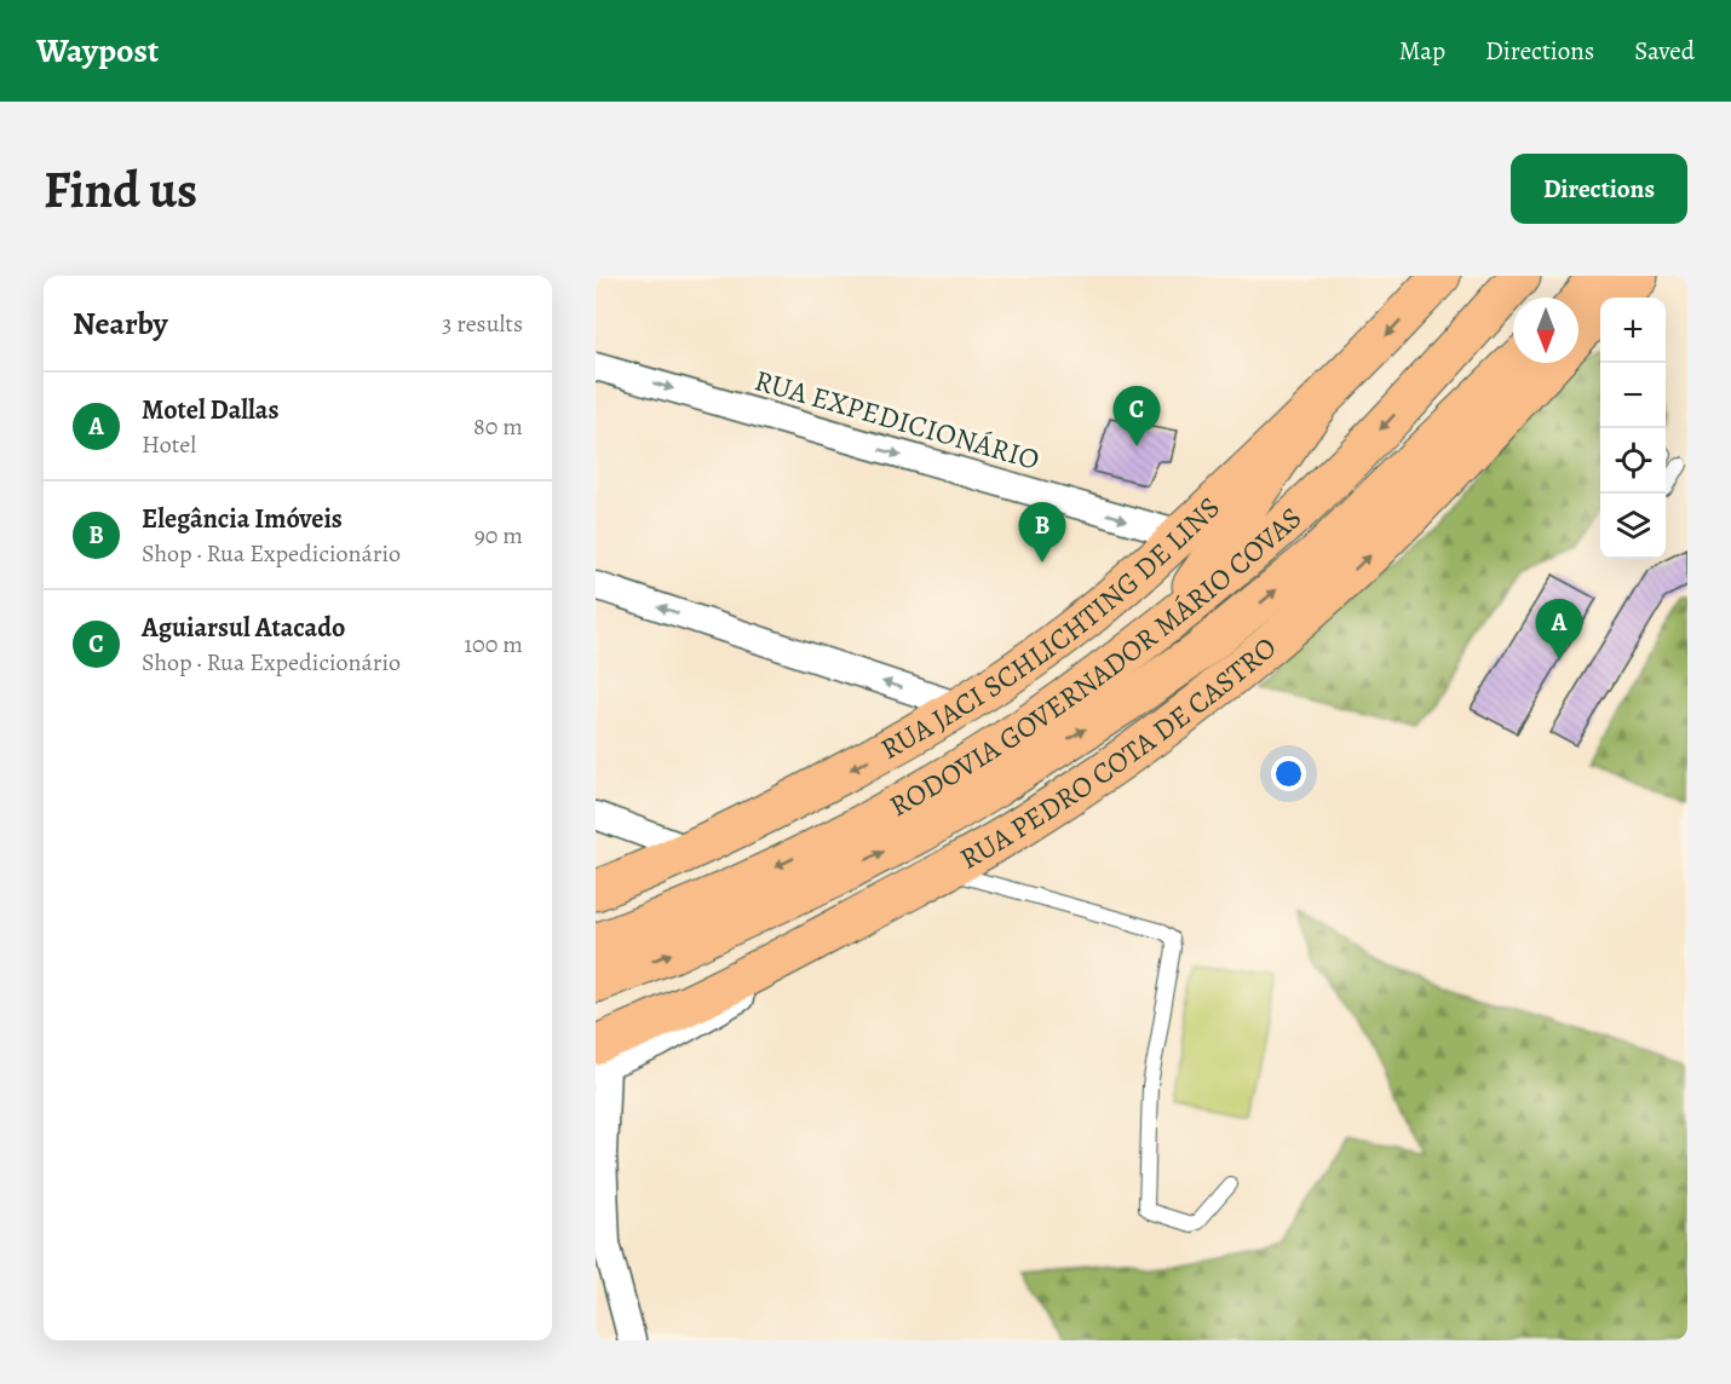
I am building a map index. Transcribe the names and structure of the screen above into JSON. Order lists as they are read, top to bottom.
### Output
{
  "streets": {
    "main road": ["RUA JACI SCHLICHTING DE LINS", "RODOVIA GOVERNADOR MÁRIO COVAS", "RUA PEDRO COTA DE CASTRO"],
    "street": ["RUA EXPEDICIONÁRIO"]
  },
  "crossings": [
    ["RUA EXPEDICIONÁRIO", "RUA JACI SCHLICHTING DE LINS"]
  ],
  "north": "bottom",
  "page": {
    "header": "Waypost",
    "nav": ["Map", "Directions", "Saved"],
    "buttons": "Directions",
    "title": "Find us",
    "heading": ["Nearby", "3 results"],
    "map_buttons": ["+", "−"],
    "list": [
      {
        "mark": "A",
        "name": "Motel Dallas",
        "note": "Hotel",
        "value": "80 m"
      },
      {
        "mark": "B",
        "name": "Elegância Imóveis",
        "note": "Shop · Rua Expedicionário",
        "value": "90 m"
      },
      {
        "mark": "C",
        "name": "Aguiarsul Atacado",
        "note": "Shop · Rua Expedicionário",
        "value": "100 m"
      }
    ],
    "pins": ["C", "B", "A"]
  }
}
